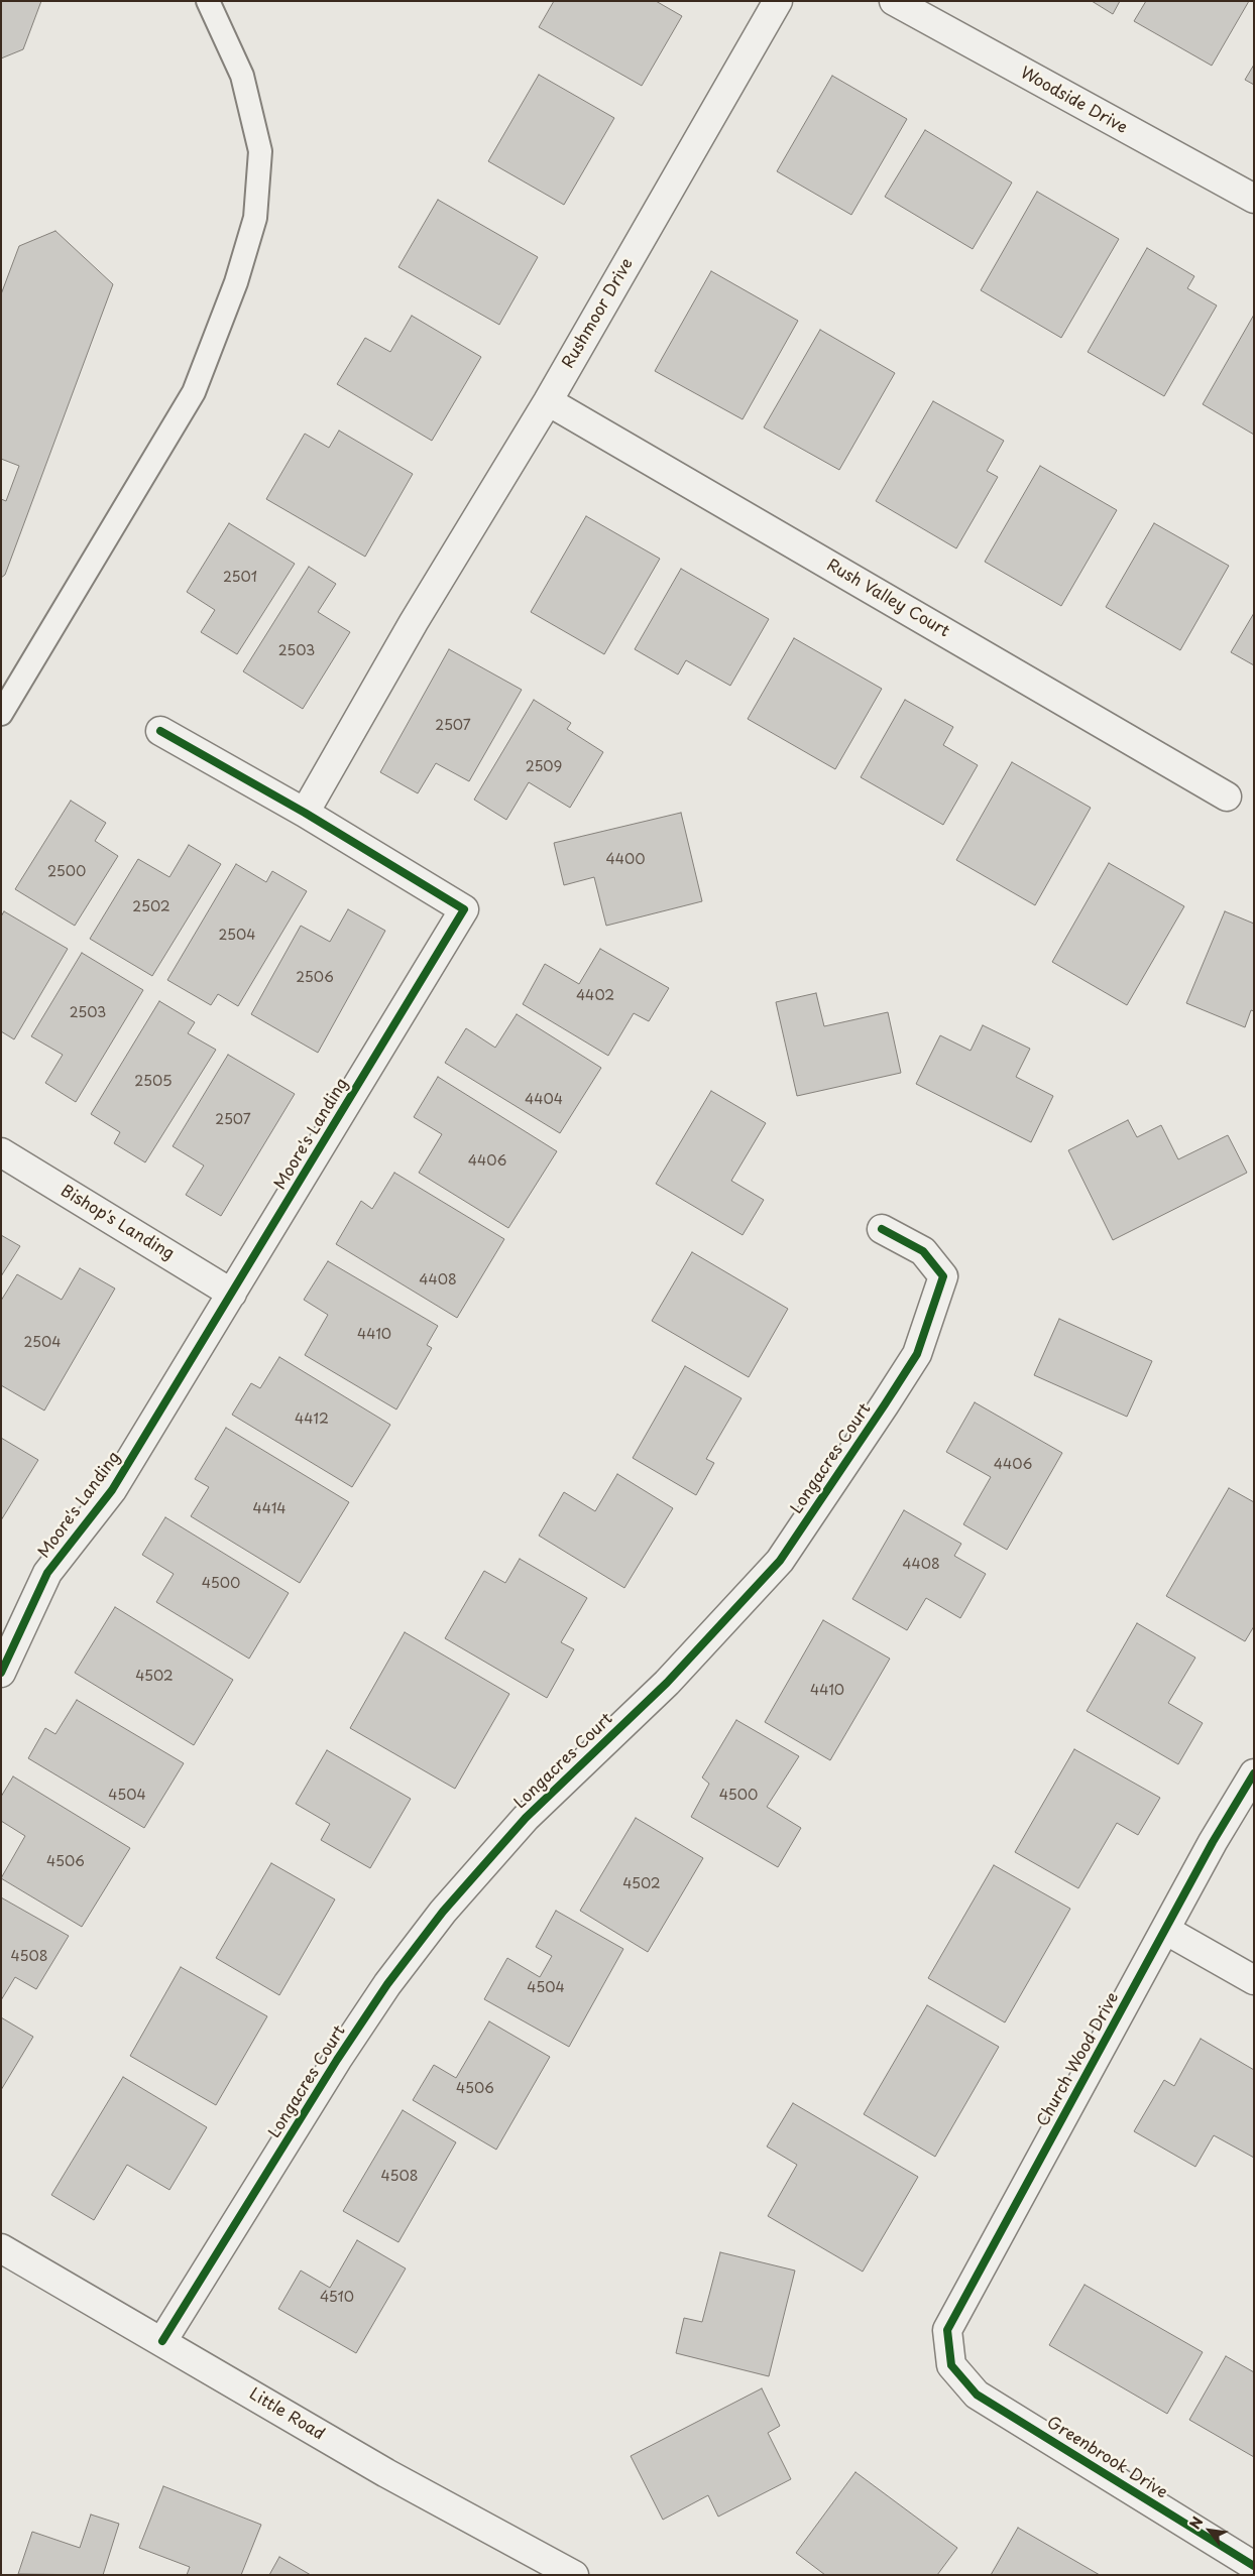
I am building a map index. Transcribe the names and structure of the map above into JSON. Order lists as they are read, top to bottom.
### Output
{
  "streets": {
    "street": [
      "Woodside Drive",
      "Rushmoor Drive",
      "Rush Valley Court",
      "Moore's Landing",
      "Bishop's Landing",
      "Longacres Court",
      "Church Wood Drive",
      "Little Road",
      "Greenbrook Drive"
    ]
  },
  "crossings": [
    ["Rushmoor Drive", "Rush Valley Court"],
    ["Rushmoor Drive", "Moore's Landing"],
    ["Moore's Landing", "Bishop's Landing"],
    ["Longacres Court", "Little Road"],
    ["Church Wood Drive", "Greenbrook Drive"]
  ],
  "house_numbers": [
    "2501",
    "2503",
    "2507",
    "2509",
    "4400",
    "2500",
    "2502",
    "2504",
    "2506",
    "4402",
    "2503",
    "2505",
    "4404",
    "2507",
    "4406",
    "4408",
    "4410",
    "2504",
    "4412",
    "4406",
    "4414",
    "4408",
    "4500",
    "4502",
    "4410",
    "4504",
    "4500",
    "4506",
    "4502",
    "4508",
    "4504",
    "4506",
    "4508",
    "4510"
  ],
  "north": "top left"
}
